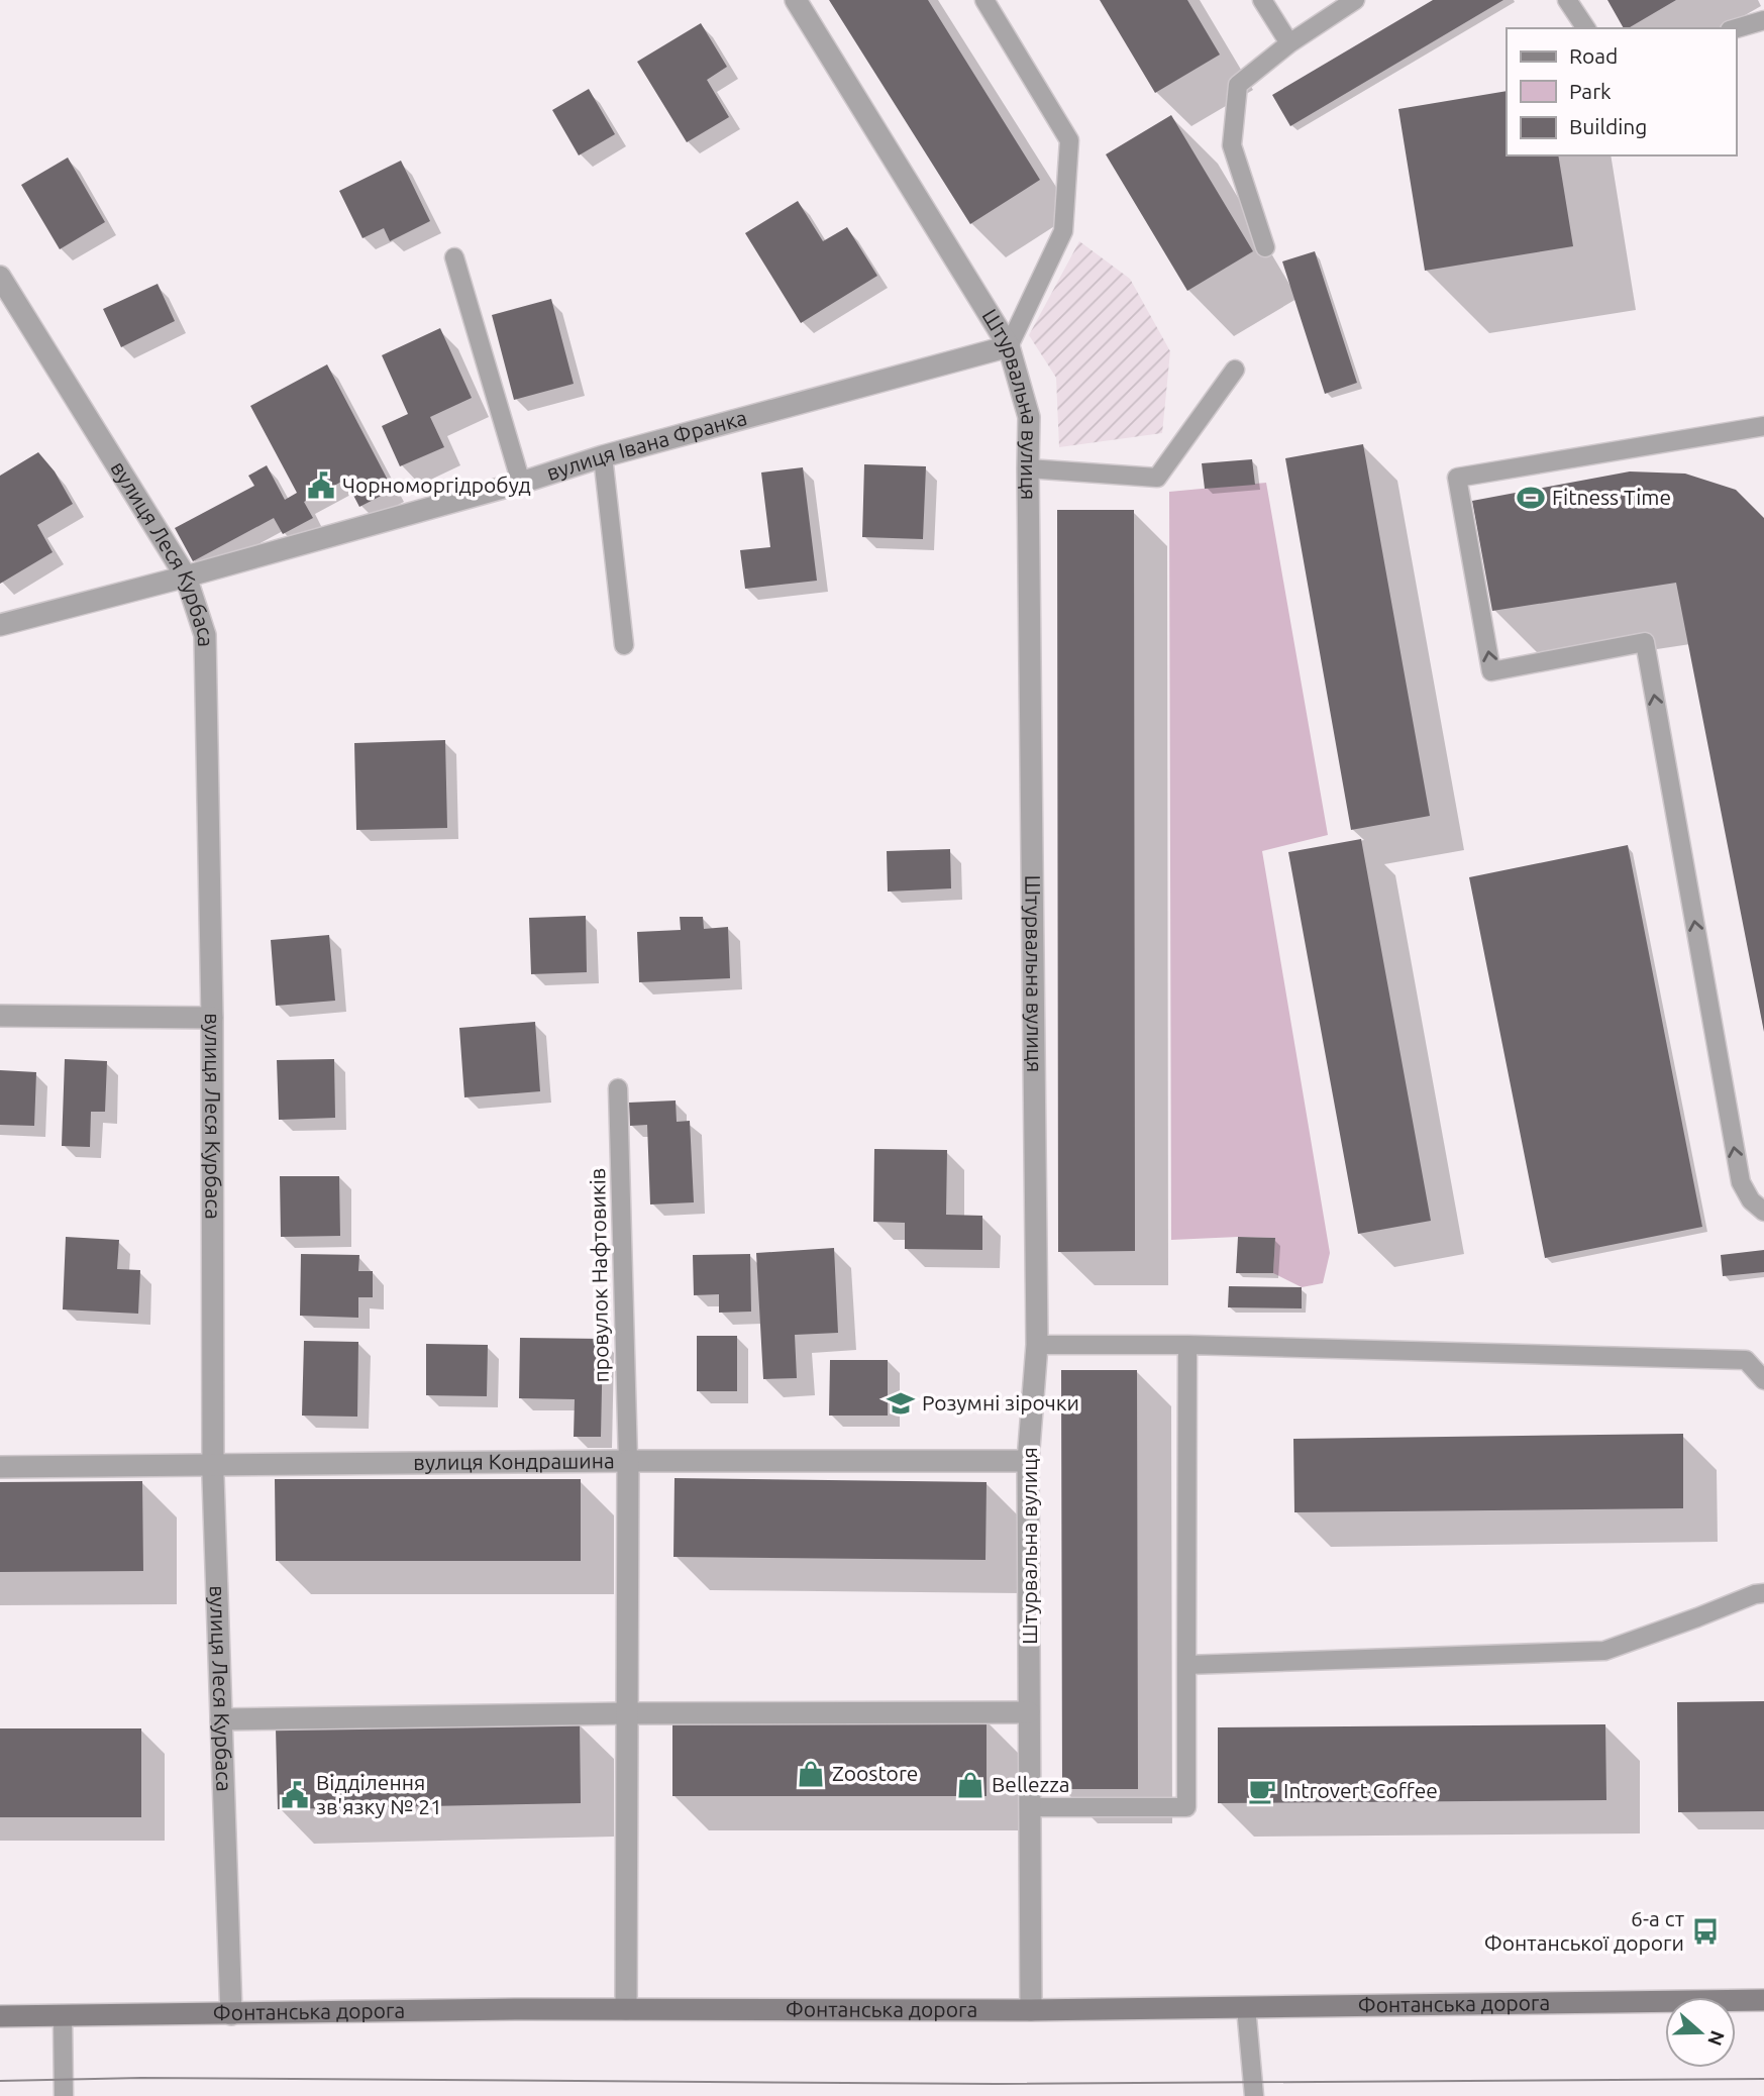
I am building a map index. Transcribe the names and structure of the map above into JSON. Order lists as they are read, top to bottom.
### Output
{
  "streets": {
    "main road": ["Фонтанська дорога"],
    "street": [
      "Штурвальна вулиця",
      "вулиця Івана Франка",
      "вулиця Леся Курбаса",
      "вулиця Кондрашина"
    ],
    "lane": ["провулок Нафтовиків"]
  },
  "crossings": [
    ["Штурвальна вулиця", "вулиця Івана Франка"],
    ["Штурвальна вулиця", "вулиця Кондрашина"],
    ["Штурвальна вулиця", "Фонтанська дорога"],
    ["вулиця Івана Франка", "вулиця Леся Курбаса"],
    ["вулиця Леся Курбаса", "вулиця Кондрашина"],
    ["вулиця Леся Курбаса", "Фонтанська дорога"],
    ["провулок Нафтовиків", "вулиця Кондрашина"]
  ],
  "places": {
    "public building": ["Чорноморгідробуд", "Відділення зв'язку № 21"],
    "sports": ["Fitness Time"],
    "school or university": ["Розумні зірочки"],
    "shop": ["Zoostore", "Bellezza"],
    "cafe": ["Introvert Coffee"],
    "bus stop": ["6-а ст Фонтанської дороги"]
  },
  "legend": ["Road", "Park", "Building"],
  "north": "right"
}
